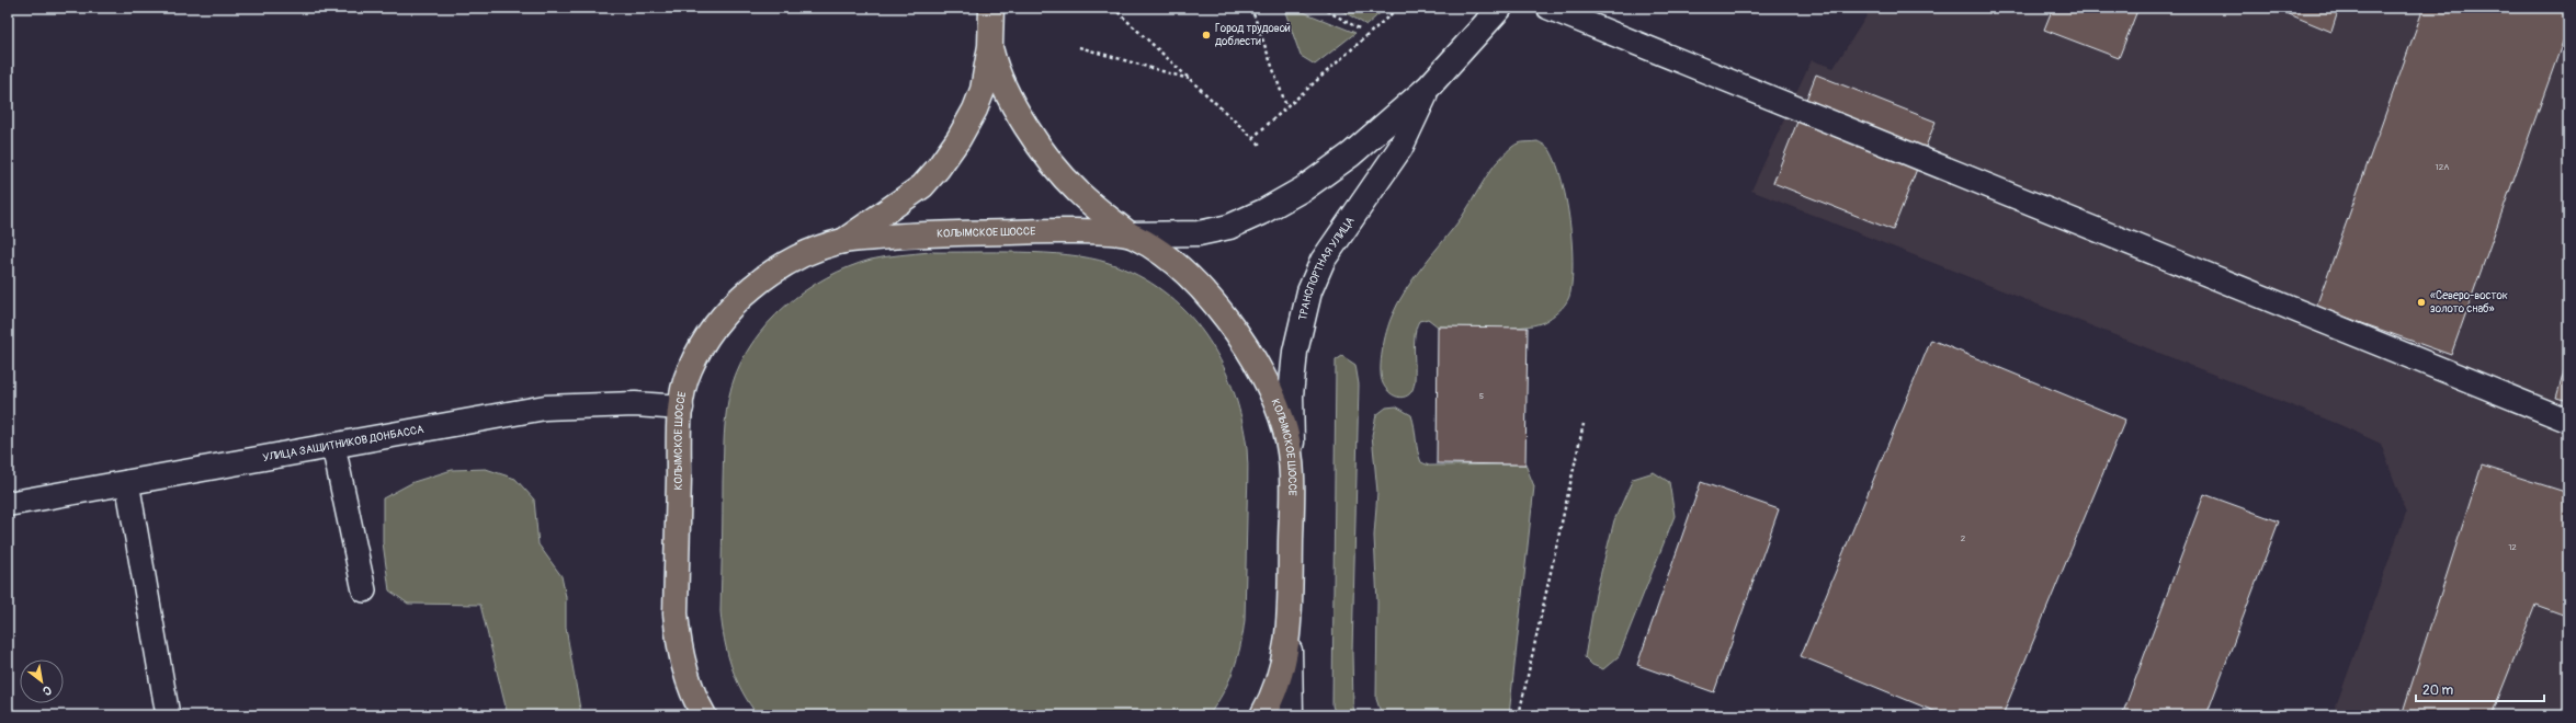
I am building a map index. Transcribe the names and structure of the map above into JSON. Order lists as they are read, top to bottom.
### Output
{
  "streets": {
    "main road": ["КОЛЫМСКОЕ ШОССЕ", "ТРАНСПОРТНАЯ УЛИЦА", "УЛИЦА ЗАЩИТНИКОВ ДОНБАССА"]
  },
  "crossings": [
    ["КОЛЫМСКОЕ ШОССЕ", "ТРАНСПОРТНАЯ УЛИЦА"],
    ["КОЛЫМСКОЕ ШОССЕ", "УЛИЦА ЗАЩИТНИКОВ ДОНБАССА"]
  ],
  "places": ["Город трудовой доблести", "«Северо-восток золото снаб»"],
  "house_numbers": [
    "12А",
    "5",
    "2",
    "12"
  ],
  "scale_bar": "20 m",
  "north": "bottom right"
}
